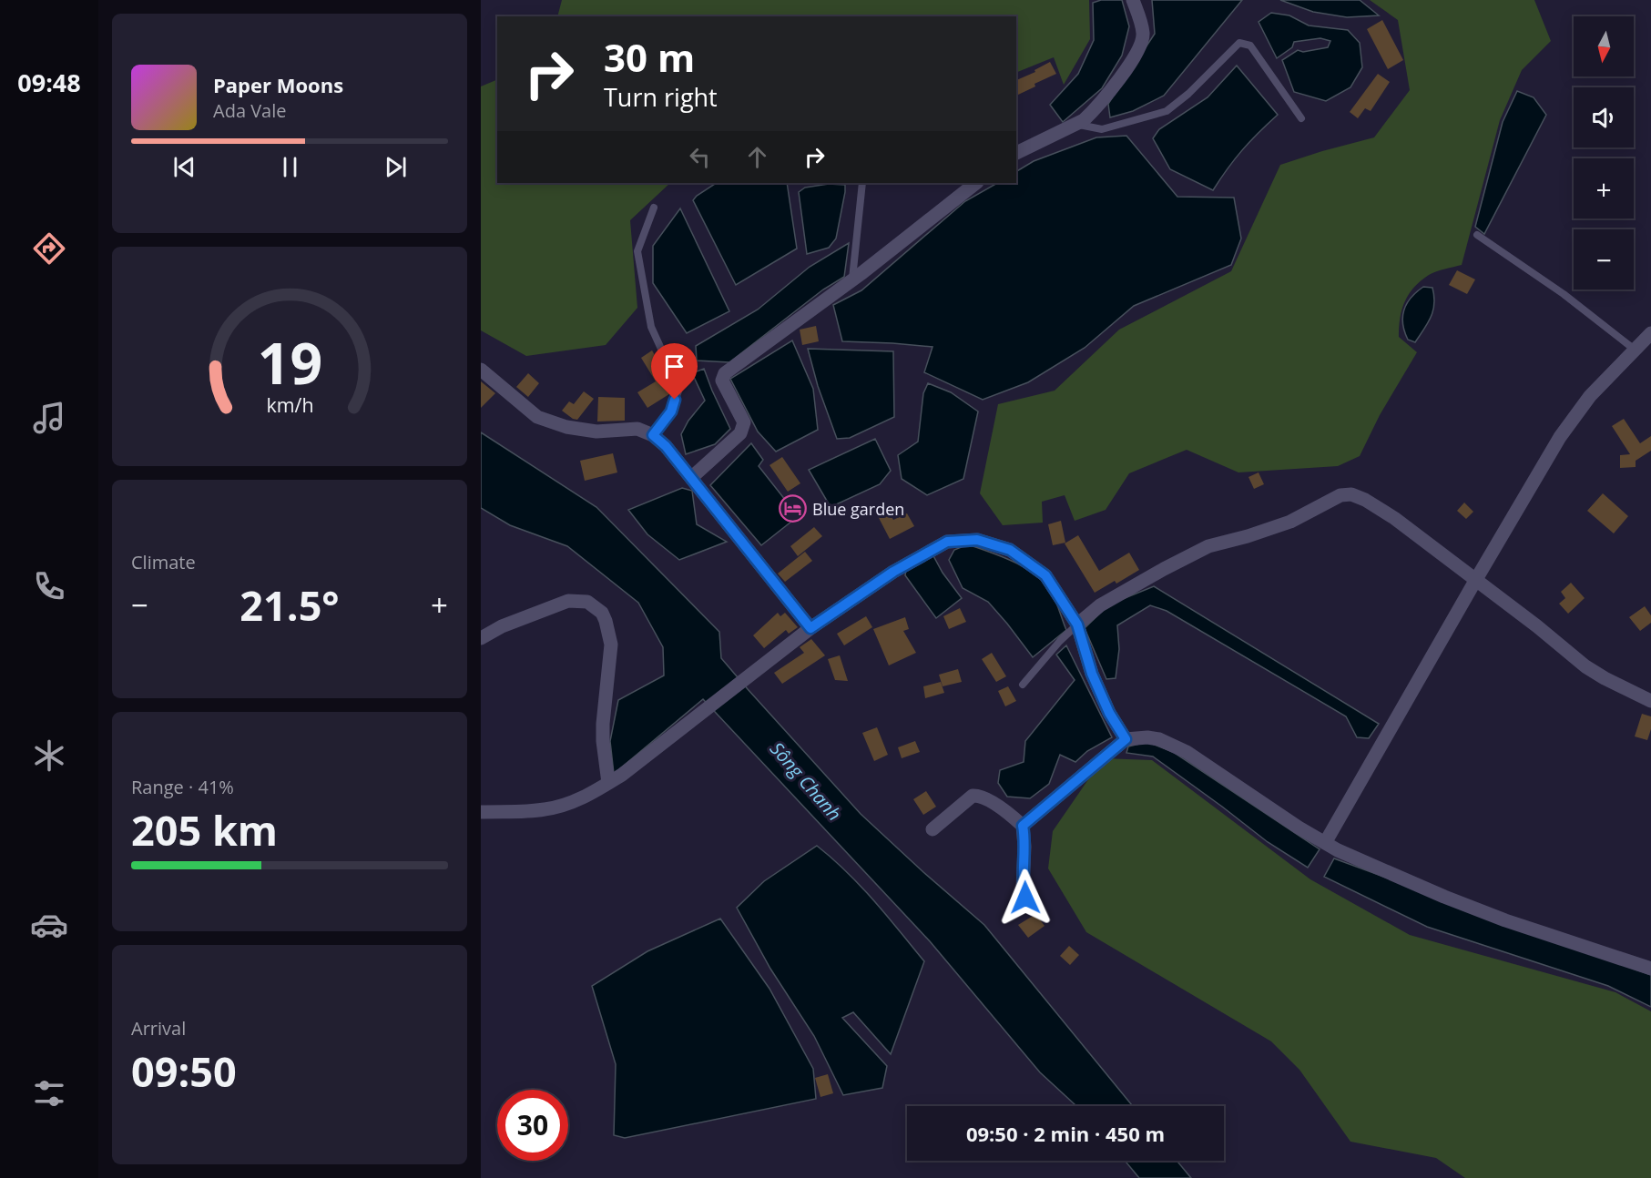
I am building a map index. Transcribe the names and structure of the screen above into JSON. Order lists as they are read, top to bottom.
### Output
{
  "water": ["Sông Chanh"],
  "places": {
    "hotel": ["Blue garden"]
  },
  "north": "bottom",
  "page": {
    "tabs": "09:48",
    "map_buttons": ["+", "−"],
    "turn": ["30 m", "Turn right"],
    "song": ["Paper Moons", "Ada Vale"],
    "tile": [
      "Climate",
      ["Range · 41%", "205 km"],
      ["Arrival", "09:50"]
    ],
    "heat": ["−", "21.5°", "+"],
    "limit": "30",
    "trip": "09:50 · 2 min · 450 m",
    "gauge": ["19", "km/h"]
  }
}
